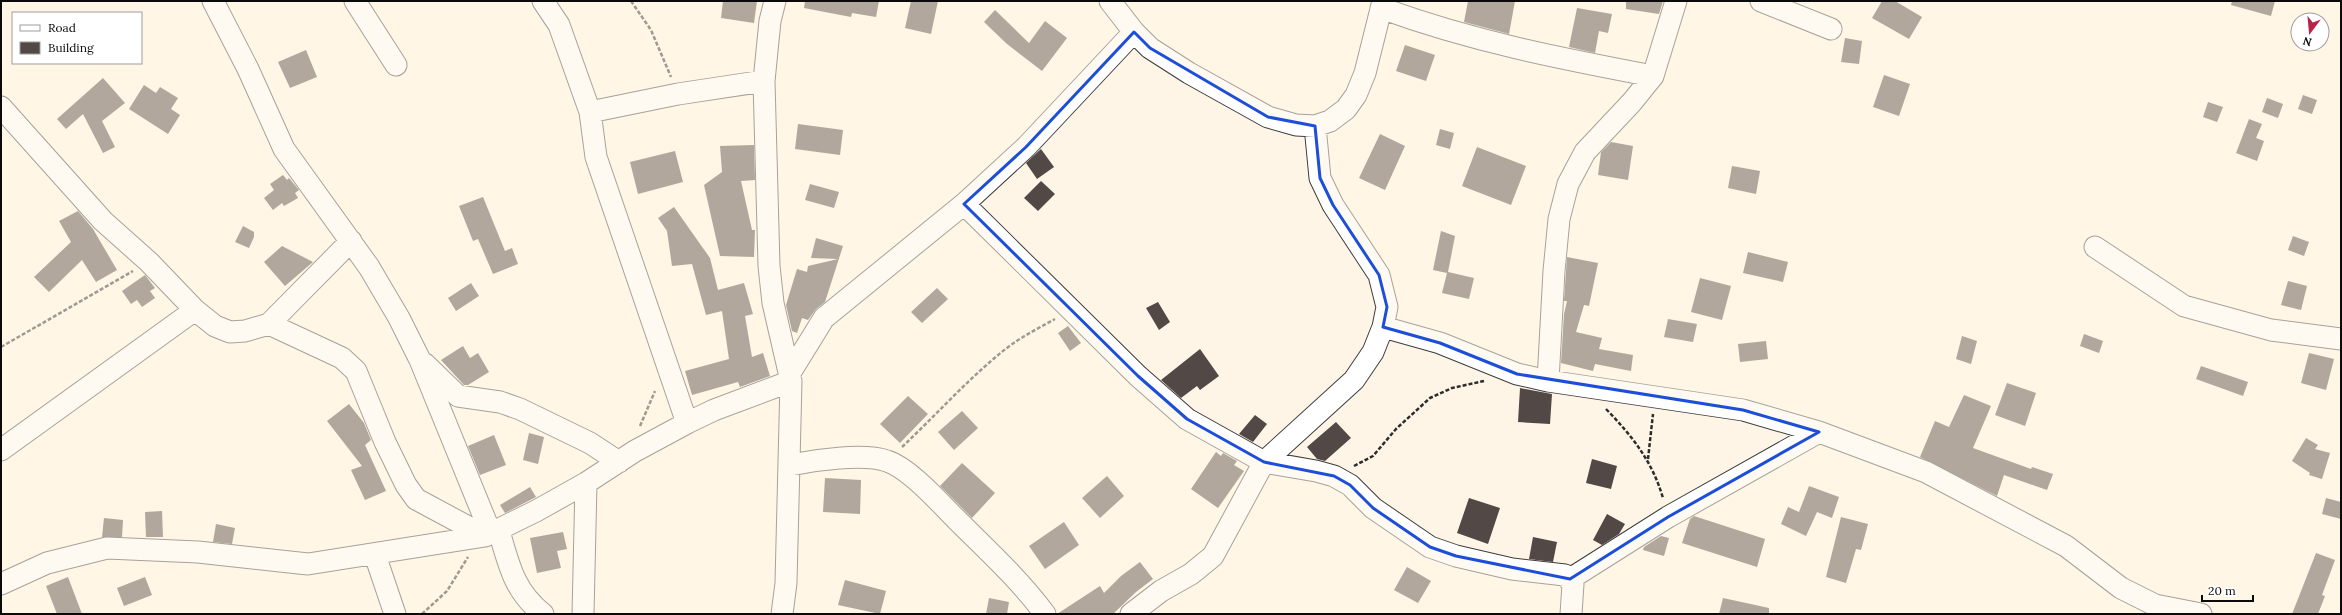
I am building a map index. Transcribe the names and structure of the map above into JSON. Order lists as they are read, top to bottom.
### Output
{
  "legend": ["Road", "Building"],
  "scale_bar": "20 m",
  "north": "bottom"
}
